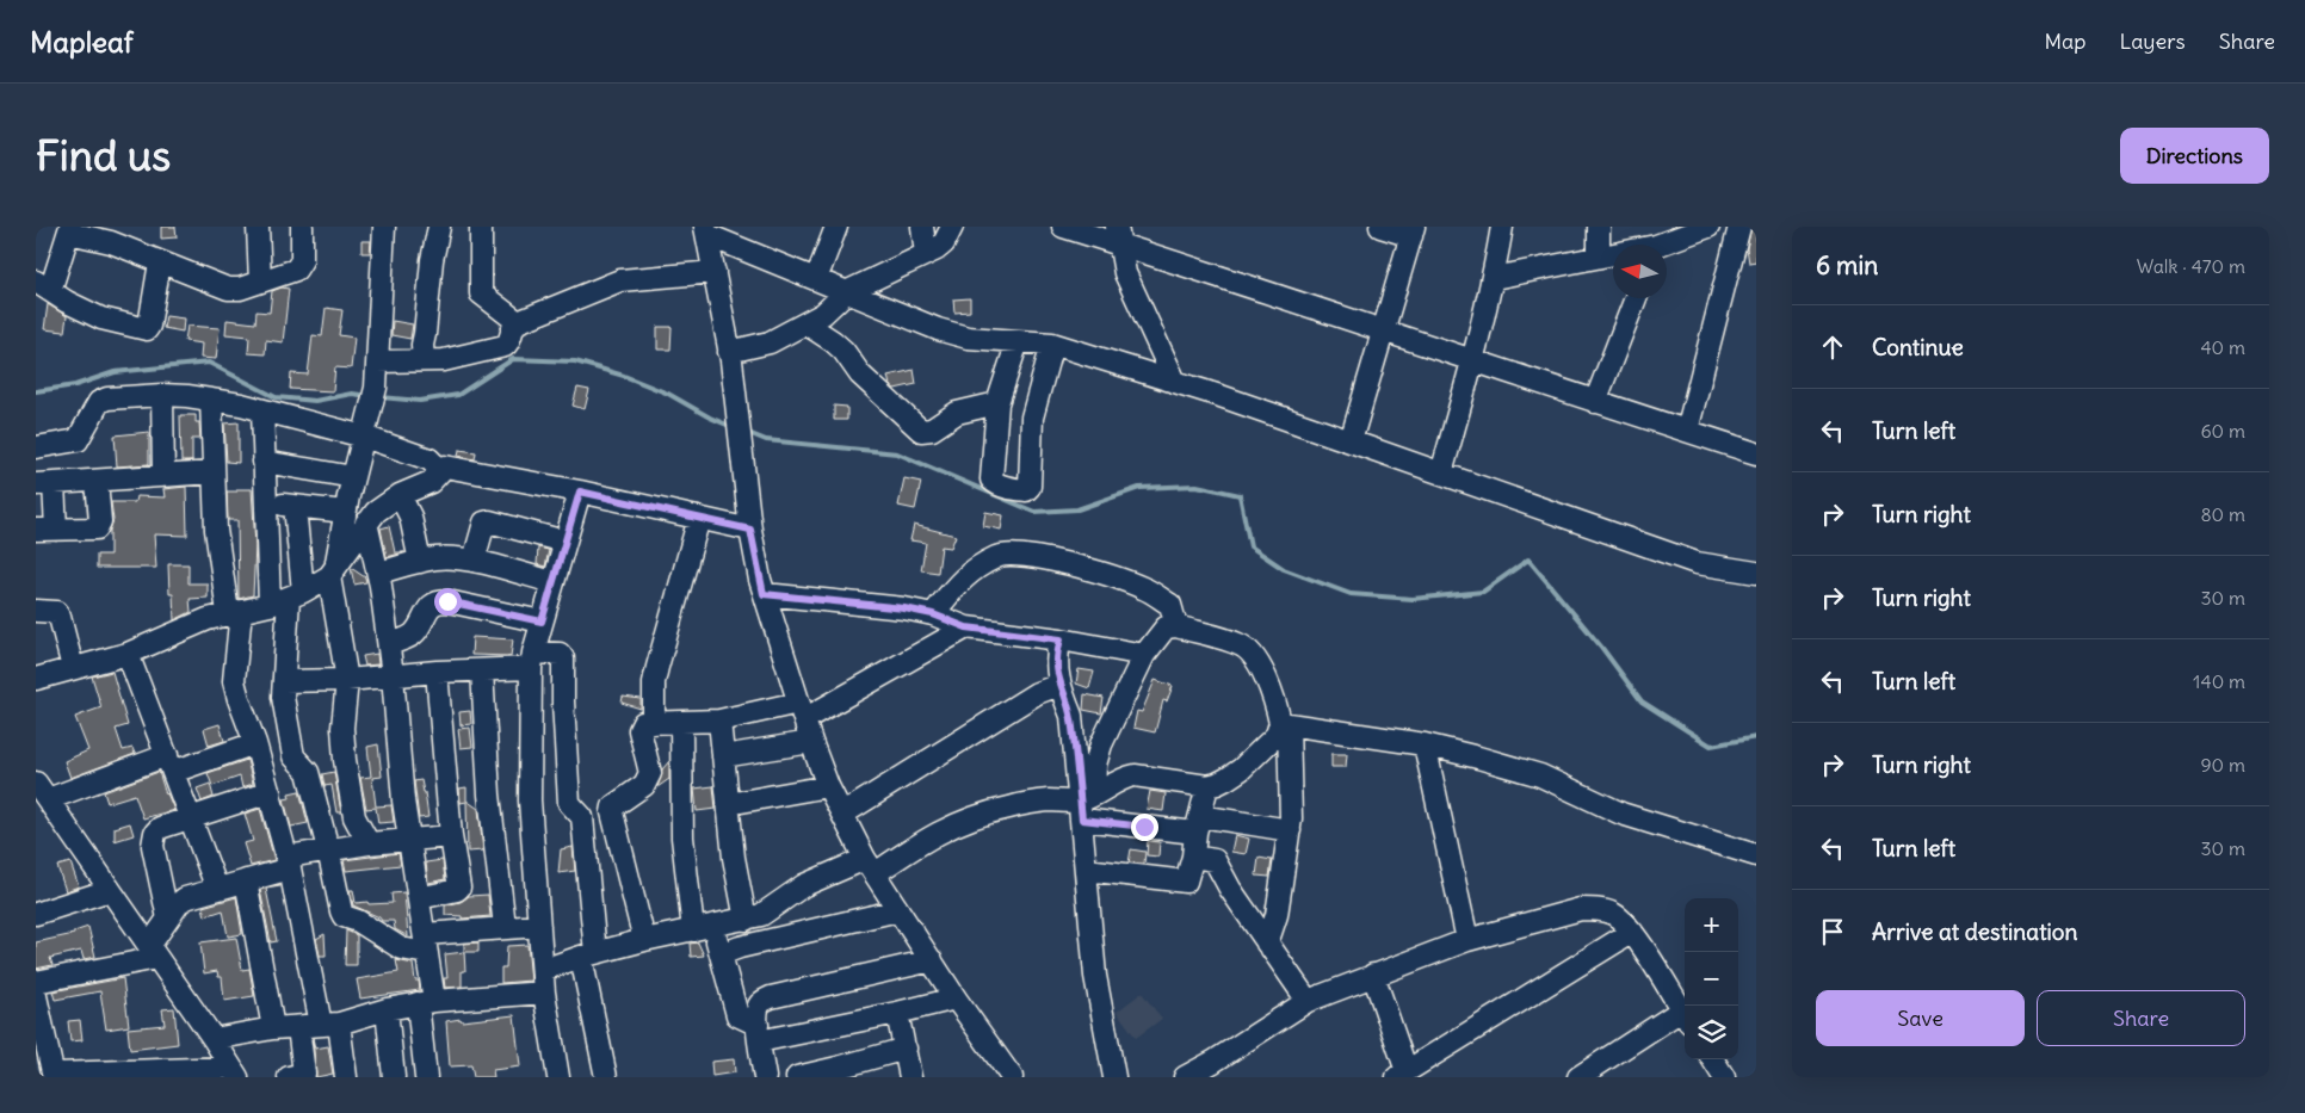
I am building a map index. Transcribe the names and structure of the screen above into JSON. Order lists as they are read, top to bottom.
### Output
{
  "north": "left",
  "page": {
    "header": "Mapleaf",
    "nav": ["Map", "Layers", "Share"],
    "buttons": [
      "Directions",
      ["Save", "Share"]
    ],
    "title": "Find us",
    "heading": ["6 min", "Walk · 470 m"],
    "list": [
      ["Continue", "40 m"],
      ["Turn left", "60 m"],
      ["Turn right", "80 m"],
      ["Turn right", "30 m"],
      ["Turn left", "140 m"],
      ["Turn right", "90 m"],
      ["Turn left", "30 m"],
      "Arrive at destination"
    ],
    "map_buttons": ["+", "−"]
  }
}
